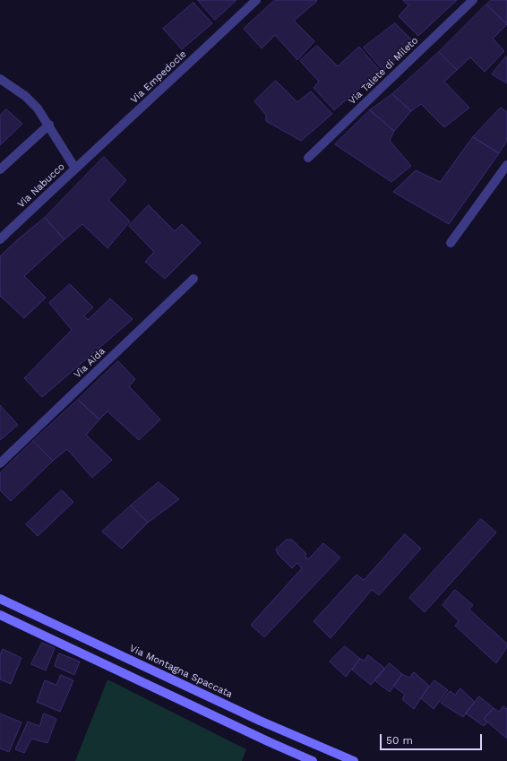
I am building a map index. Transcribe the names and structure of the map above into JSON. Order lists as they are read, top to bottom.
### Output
{
  "streets": {
    "main road": ["Via Montagna Spaccata"],
    "street": [
      "Via Talete di Mileto",
      "Via Empedocle",
      "Via Nabucco",
      "Via Aida"
    ]
  },
  "crossings": [
    ["Via Empedocle", "Via Nabucco"]
  ],
  "scale_bar": "50 m"
}
